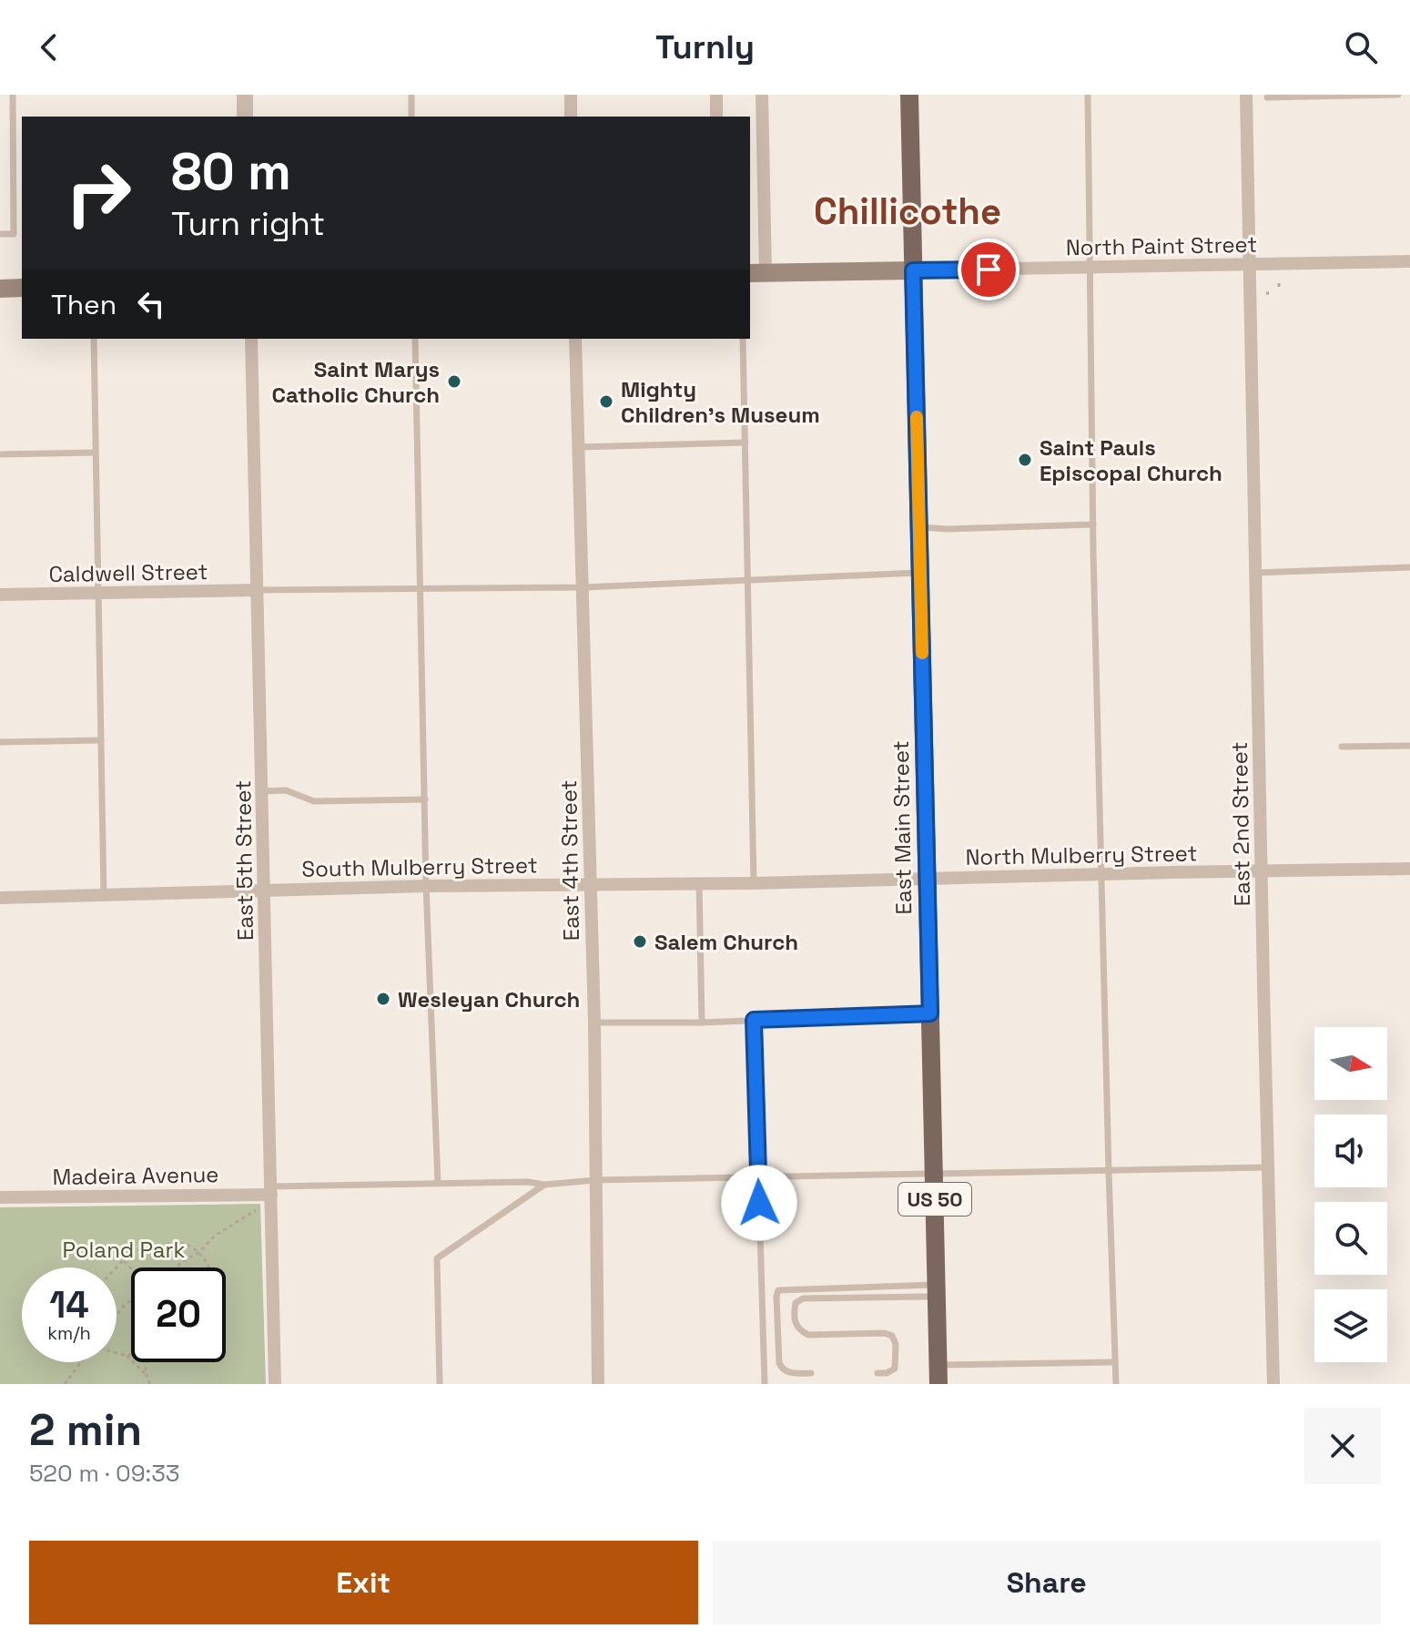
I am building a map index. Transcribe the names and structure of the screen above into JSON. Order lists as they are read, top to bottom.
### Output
{
  "streets": {
    "main road": ["East Main Street", "US 50"],
    "street": [
      "North Paint Street",
      "Caldwell Street",
      "East 2nd Street",
      "North Mulberry Street",
      "East 5th Street",
      "East 4th Street",
      "South Mulberry Street",
      "Madeira Avenue"
    ]
  },
  "crossings": [
    ["North Paint Street", "East 2nd Street"],
    ["North Paint Street", "East Main Street"],
    ["North Paint Street", "US 50"],
    ["Caldwell Street", "East 5th Street"],
    ["East 2nd Street", "North Mulberry Street"],
    ["East Main Street", "North Mulberry Street"],
    ["East Main Street", "South Mulberry Street"],
    ["East Main Street", "US 50"],
    ["North Mulberry Street", "South Mulberry Street"],
    ["East 5th Street", "South Mulberry Street"],
    ["East 5th Street", "Madeira Avenue"],
    ["East 4th Street", "South Mulberry Street"]
  ],
  "districts": ["Chillicothe"],
  "parks": ["Poland Park"],
  "places": [
    "Saint Marys Catholic Church",
    "Mighty Children's Museum",
    "Saint Pauls Episcopal Church",
    "Salem Church",
    "Wesleyan Church"
  ],
  "north": "right",
  "page": {
    "header": "Turnly",
    "turn": ["80 m", "Turn right"],
    "then": "Then",
    "speed": "14 km/h",
    "limit": "20",
    "heading": ["2 min", "520 m · 09:33"],
    "buttons": ["Exit", "Share"]
  }
}
